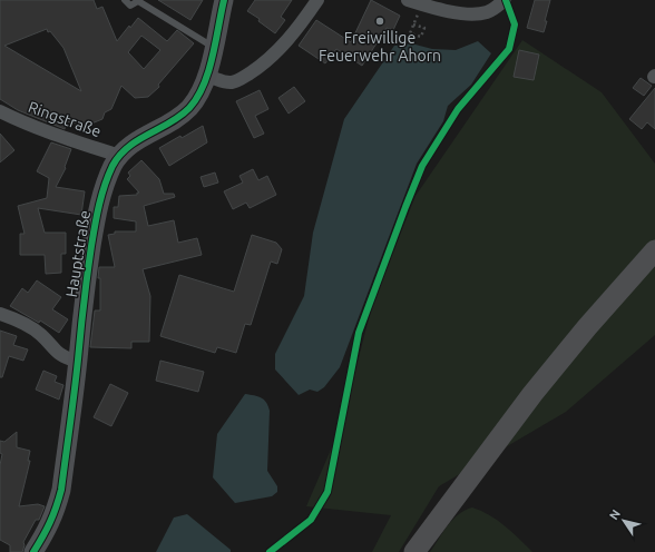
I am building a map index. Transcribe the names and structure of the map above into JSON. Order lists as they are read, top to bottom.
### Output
{
  "streets": {
    "street": ["Ringstraße", "Hauptstraße"]
  },
  "crossings": [
    ["Ringstraße", "Hauptstraße"]
  ],
  "places": ["Freiwillige Feuerwehr Ahorn"],
  "north": "top left"
}
